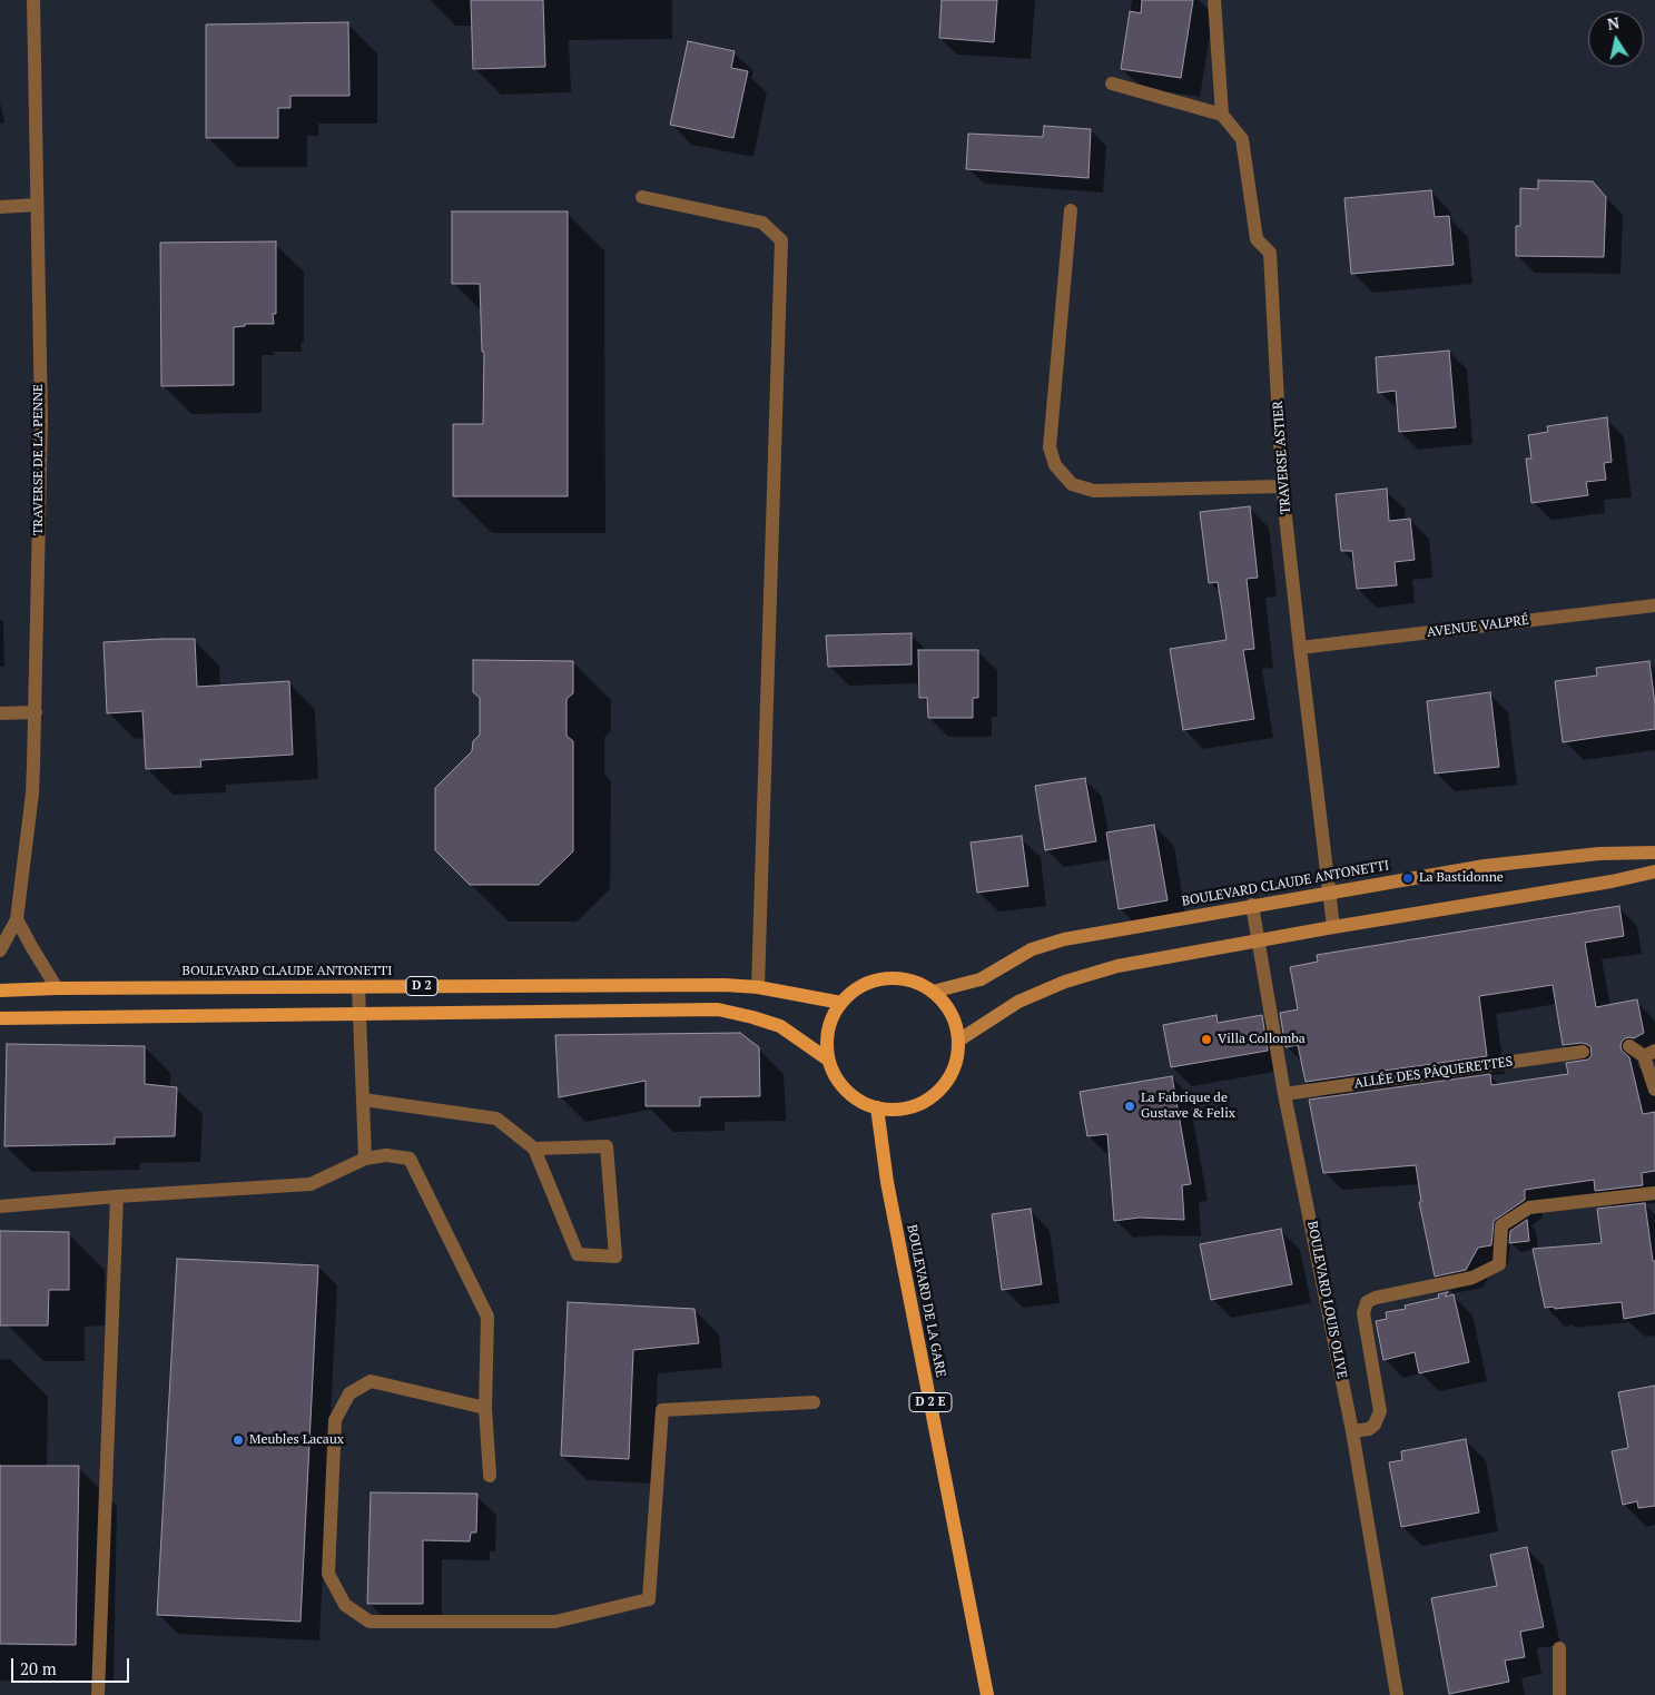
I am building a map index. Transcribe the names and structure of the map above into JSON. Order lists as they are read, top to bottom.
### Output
{
  "streets": {
    "main road": [
      "BOULEVARD CLAUDE ANTONETTI",
      "D 2",
      "BOULEVARD DE LA GARE",
      "D 2 E"
    ],
    "street": [
      "TRAVERSE ASTIER",
      "TRAVERSE DE LA PENNE",
      "AVENUE VALPRÉ",
      "ALLÉE DES PÂQUERETTES",
      "BOULEVARD LOUIS OLIVE"
    ]
  },
  "crossings": [
    ["TRAVERSE ASTIER", "AVENUE VALPRÉ"],
    ["TRAVERSE ASTIER", "BOULEVARD CLAUDE ANTONETTI"],
    ["BOULEVARD CLAUDE ANTONETTI", "D 2"],
    ["BOULEVARD CLAUDE ANTONETTI", "BOULEVARD LOUIS OLIVE"],
    ["BOULEVARD CLAUDE ANTONETTI", "BOULEVARD DE LA GARE"],
    ["D 2", "BOULEVARD DE LA GARE"],
    ["ALLÉE DES PÂQUERETTES", "BOULEVARD LOUIS OLIVE"]
  ],
  "places": [
    "La Bastidonne",
    "Villa Collomba",
    "La Fabrique de Gustave & Felix",
    "Meubles Lacaux"
  ],
  "scale_bar": "20 m",
  "north": "top"
}
